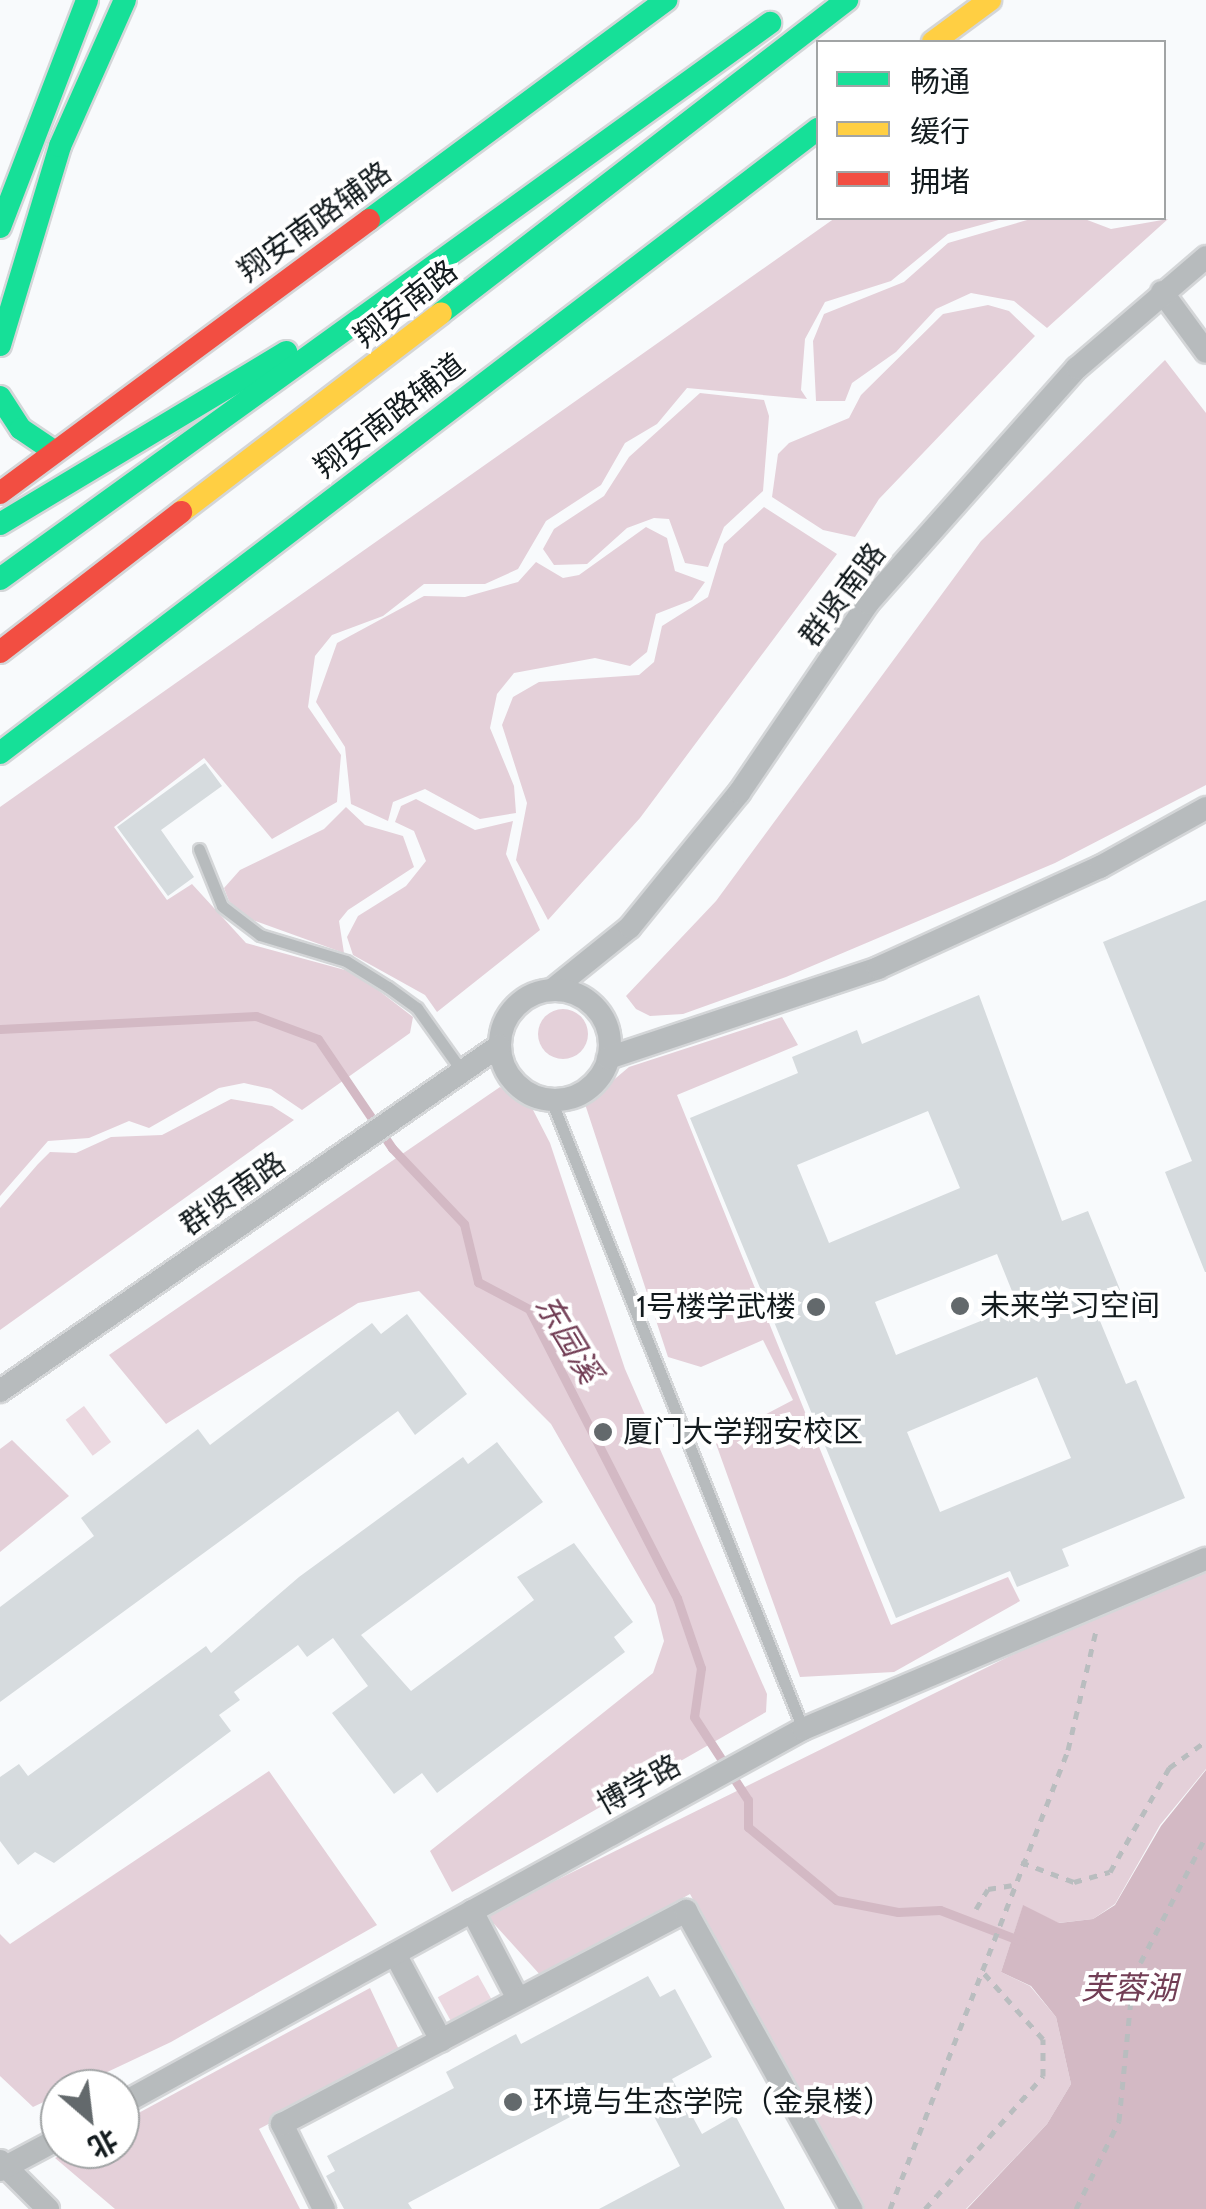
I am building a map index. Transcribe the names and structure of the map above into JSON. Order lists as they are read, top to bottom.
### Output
{
  "streets": {
    "main road": ["翔安南路辅路", "翔安南路", "翔安南路辅道"],
    "street": ["群贤南路", "博学路"]
  },
  "water": ["东园溪", "芙蓉湖"],
  "places": [
    "未来学习空间",
    "1号楼学武楼",
    "厦门大学翔安校区",
    "环境与生态学院（金泉楼）"
  ],
  "legend": ["畅通", "缓行", "拥堵"],
  "north": "bottom right"
}
